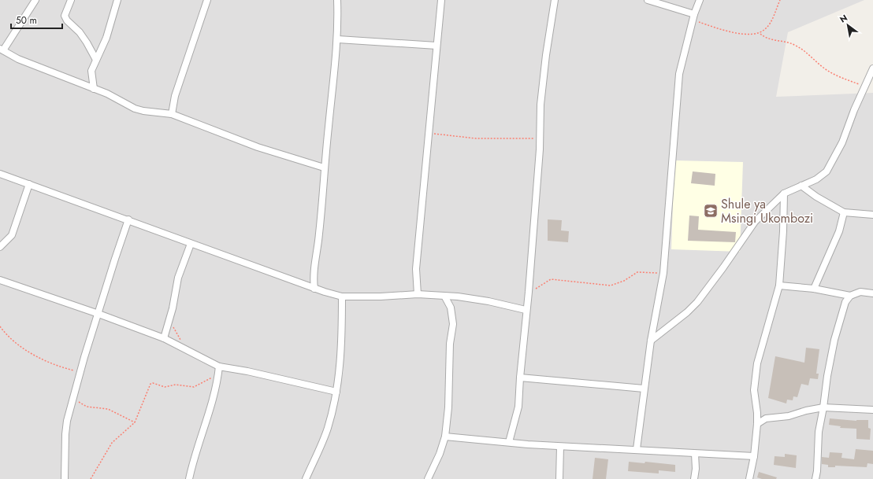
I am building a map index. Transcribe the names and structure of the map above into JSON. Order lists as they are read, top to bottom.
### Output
{
  "places": {
    "school or university": ["Shule ya Msingi Ukombozi"]
  },
  "scale_bar": "50 m",
  "north": "top left"
}
